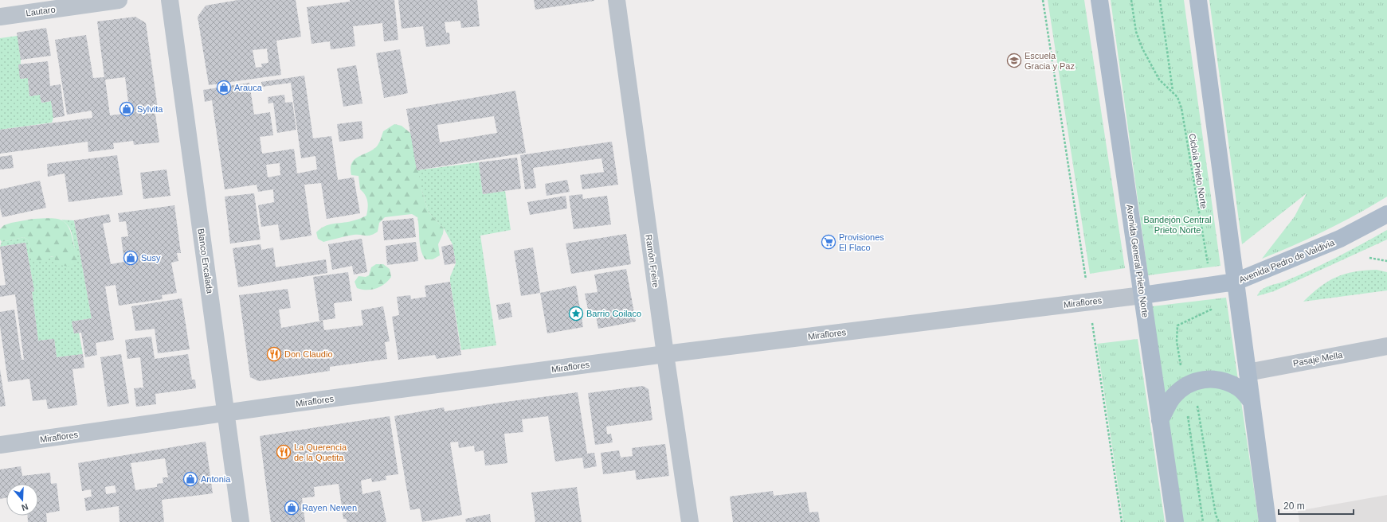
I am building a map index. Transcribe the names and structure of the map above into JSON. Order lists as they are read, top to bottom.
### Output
{
  "streets": {
    "main road": ["Avenida General Prieto Norte", "Avenida Pedro de Valdivia"],
    "street": [
      "Lautaro",
      "Blanco Encalada",
      "Ramón Freire",
      "Miraflores",
      "Pasaje Mella"
    ],
    "path": ["Cicloía Prieto Norte"]
  },
  "crossings": [
    ["Cicloía Prieto Norte", "Avenida Pedro de Valdivia"],
    ["Blanco Encalada", "Miraflores"],
    ["Ramón Freire", "Miraflores"],
    ["Avenida General Prieto Norte", "Avenida Pedro de Valdivia"],
    ["Avenida General Prieto Norte", "Miraflores"],
    ["Avenida Pedro de Valdivia", "Miraflores"]
  ],
  "parks": ["Bandejón Central Prieto Norte"],
  "places": {
    "school or university": ["Escuela Gracia y Paz"],
    "shop": [
      "Arauca",
      "Sylvita",
      "Susy",
      "Antonia",
      "Rayen Newen"
    ],
    "supermarket": ["Provisiones El Flaco"],
    "place": ["Barrio Coilaco"],
    "restaurant": ["Don Claudio", "La Querencia de la Quetita"]
  },
  "scale_bar": "20 m",
  "north": "bottom"
}
